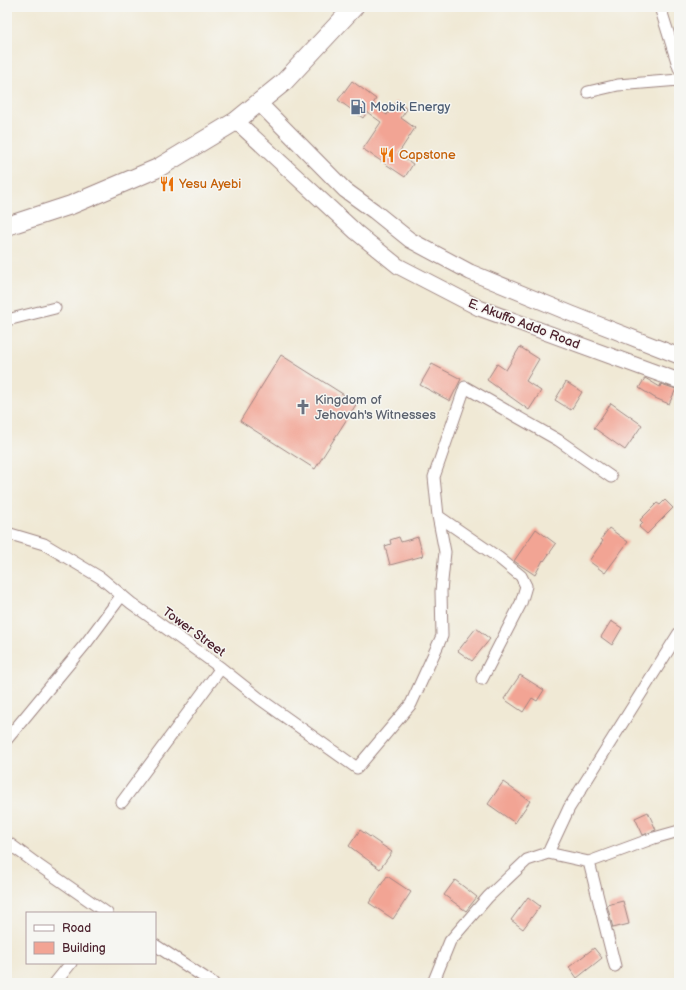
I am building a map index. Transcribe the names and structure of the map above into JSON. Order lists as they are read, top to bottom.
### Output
{
  "streets": {
    "main road": ["E. Akuffo Addo Road"],
    "street": ["Tower Street"]
  },
  "places": {
    "fuel station": ["Mobik Energy"],
    "restaurant": ["Capstone", "Yesu Ayebi"],
    "church": ["Kingdom of Jehovah's Witnesses"]
  },
  "legend": ["Road", "Building"]
}
